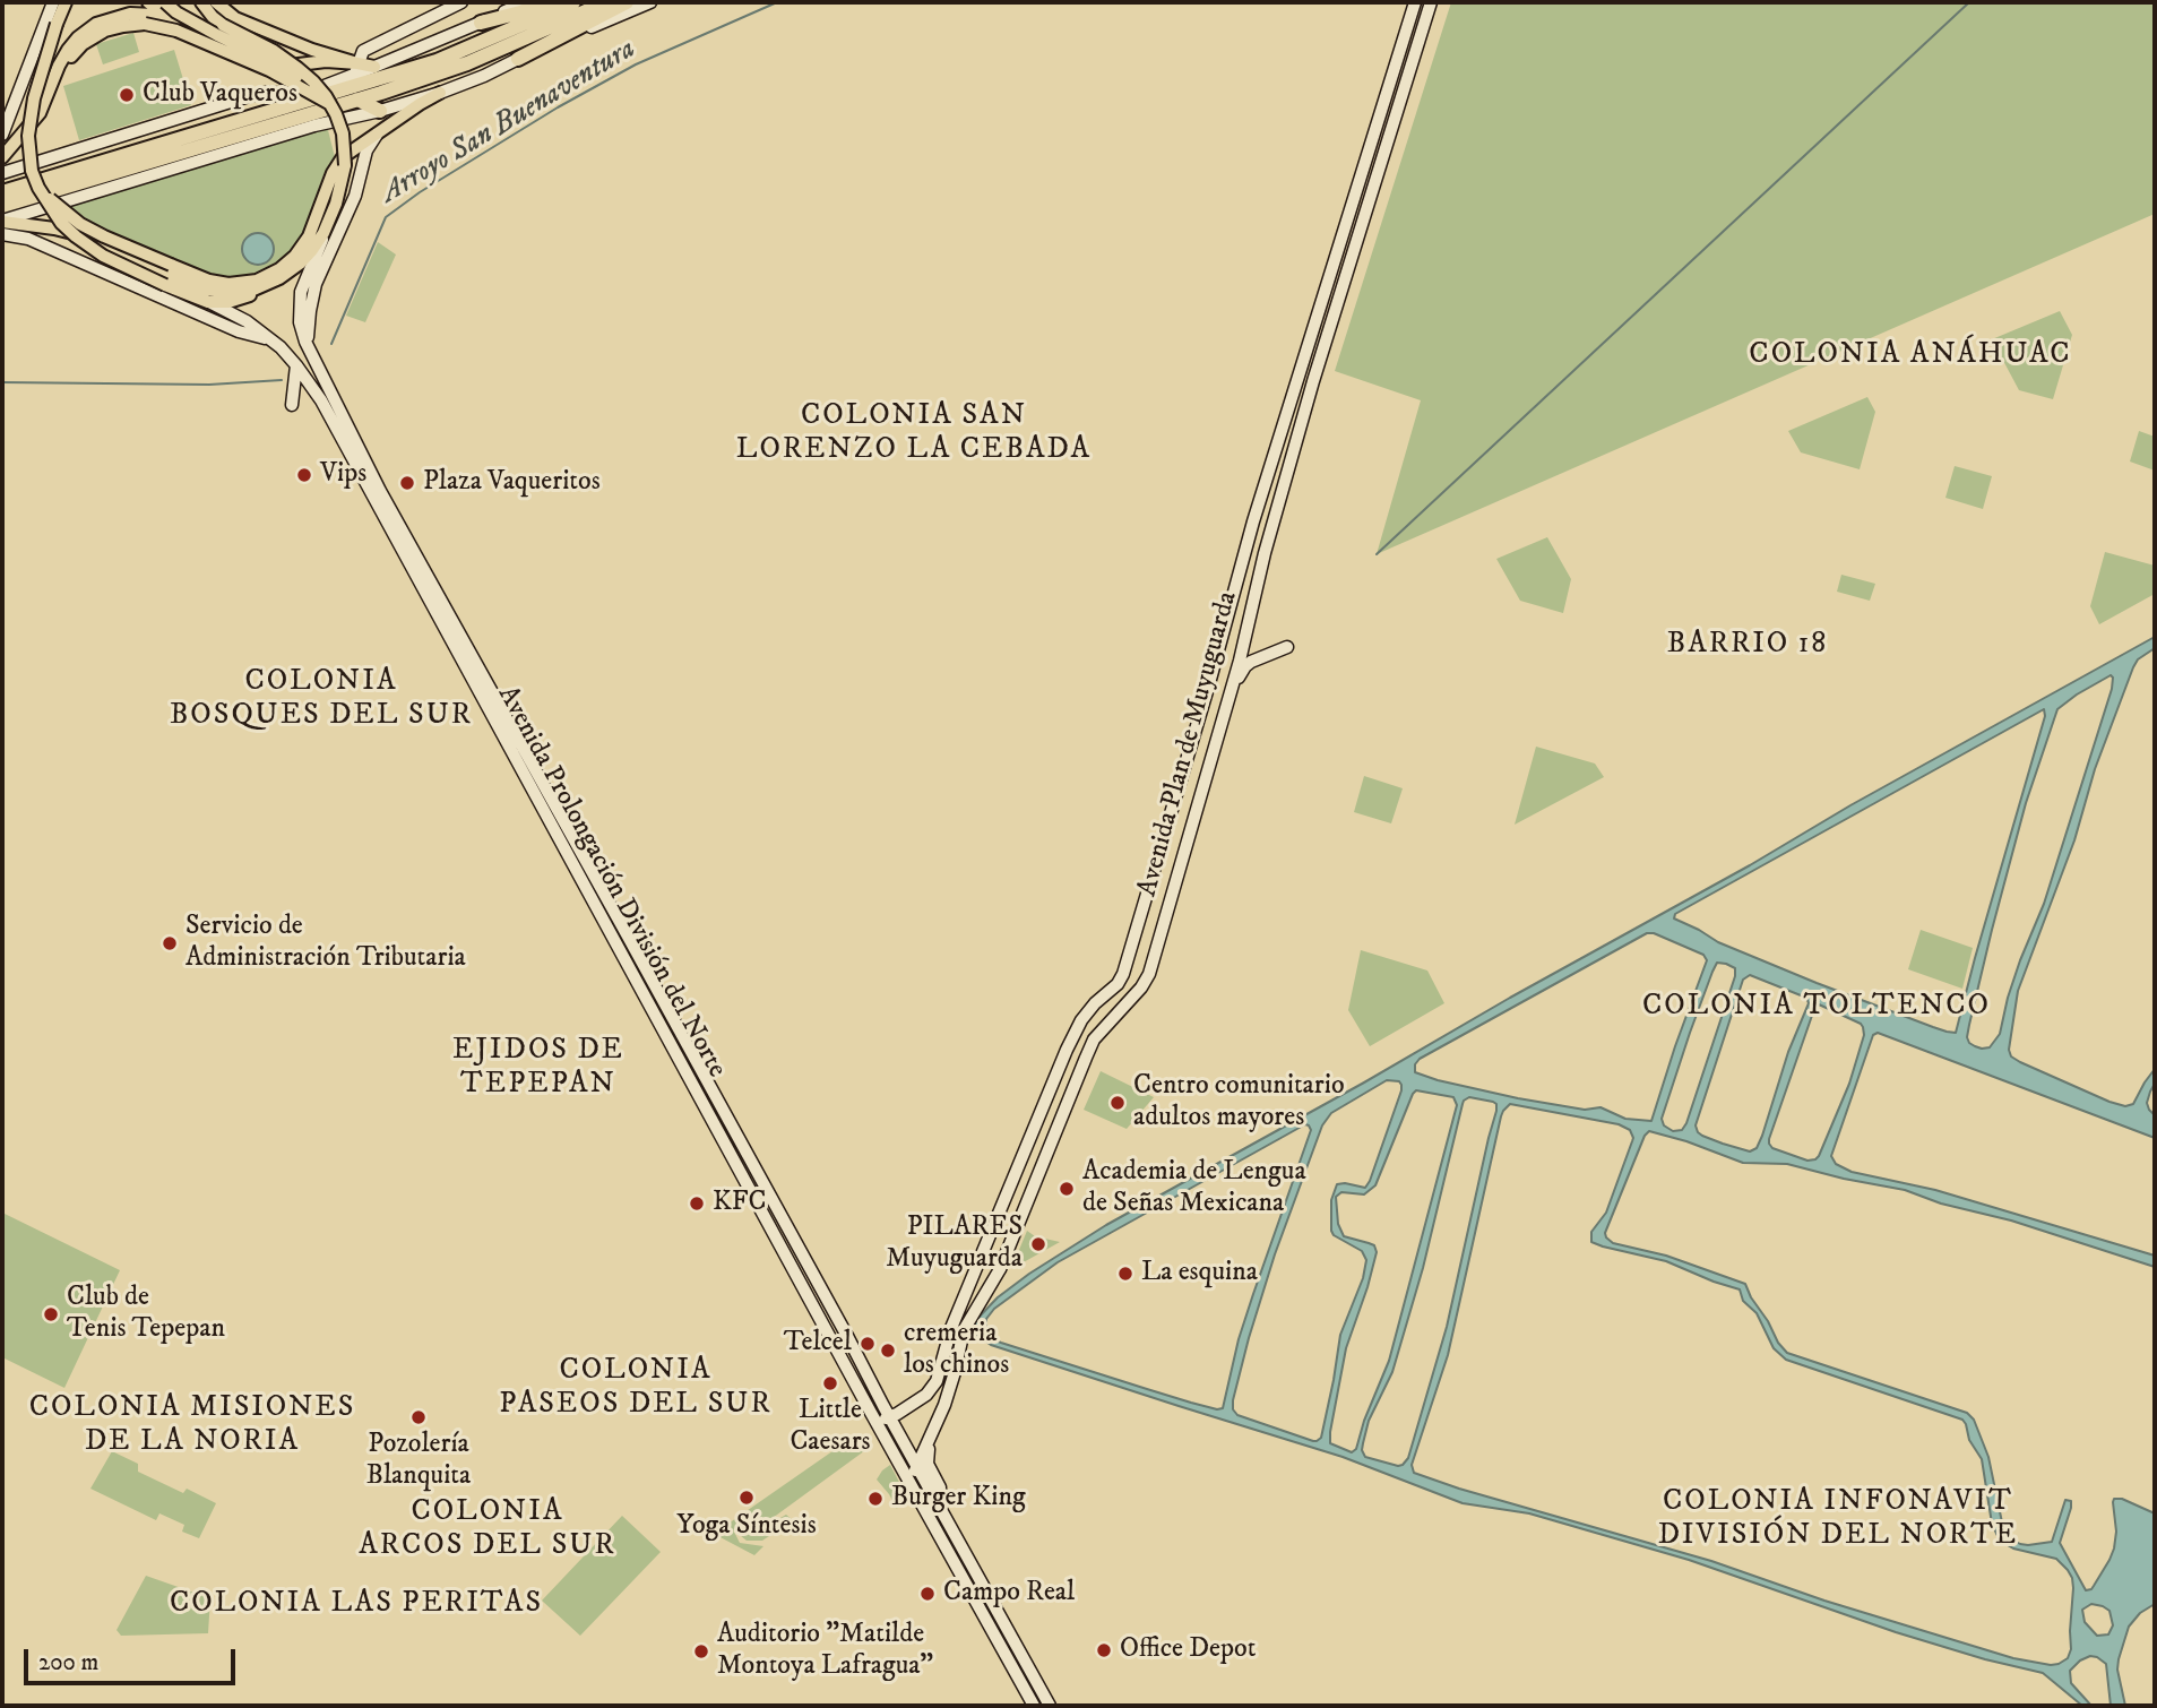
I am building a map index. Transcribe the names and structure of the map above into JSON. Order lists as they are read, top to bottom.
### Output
{
  "streets": {
    "main road": ["Avenida Plan de Muyuguarda", "Avenida Prolongación División del Norte"]
  },
  "crossings": [
    ["Avenida Plan de Muyuguarda", "Avenida Prolongación División del Norte"]
  ],
  "districts": [
    "COLONIA ANÁHUAC",
    "COLONIA SAN LORENZO LA CEBADA",
    "BARRIO 18",
    "COLONIA BOSQUES DEL SUR",
    "COLONIA TOLTENCO",
    "EJIDOS DE TEPEPAN",
    "COLONIA PASEOS DEL SUR",
    "COLONIA MISIONES DE LA NORIA",
    "COLONIA INFONAVIT DIVISIÓN DEL NORTE",
    "COLONIA ARCOS DEL SUR",
    "COLONIA LAS PERITAS"
  ],
  "water": ["Arroyo San Buenaventura"],
  "places": [
    "Club Vaqueros",
    "Vips",
    "Plaza Vaqueritos",
    "Servicio de Administración Tributaria",
    "Centro comunitario adultos mayores",
    "Academia de Lengua de Señas Mexicana",
    "KFC",
    "PILARES Muyuguarda",
    "La esquina",
    "Club de Tenis Tepepan",
    "Telcel",
    "cremeria los chinos",
    "Little Caesars",
    "Pozolería Blanquita",
    "Yoga Síntesis",
    "Burger King",
    "Campo Real",
    "Office Depot",
    "Auditorio \"Matilde Montoya Lafragua\""
  ],
  "scale_bar": "200 m"
}
